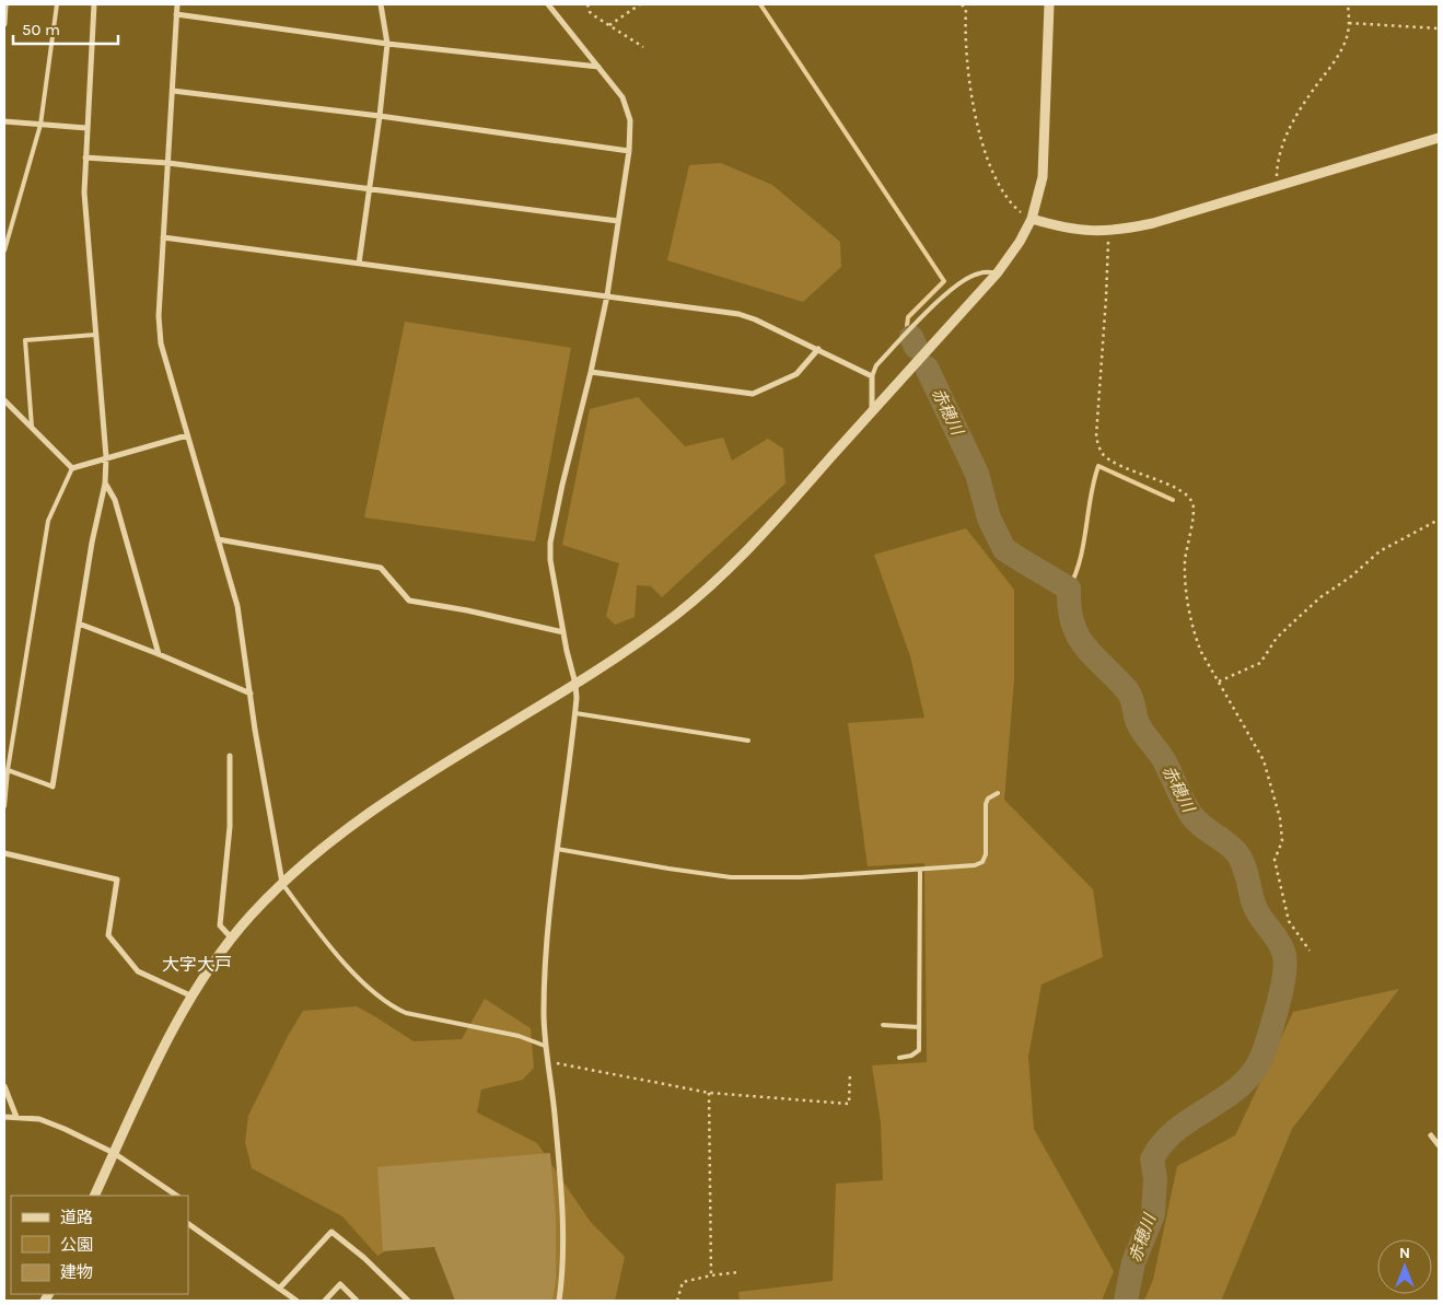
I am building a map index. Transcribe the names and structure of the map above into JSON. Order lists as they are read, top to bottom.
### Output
{
  "districts": ["大字大戸"],
  "water": ["赤穂川"],
  "legend": ["道路", "公園", "建物"],
  "scale_bar": "50 m",
  "north": "top"
}
